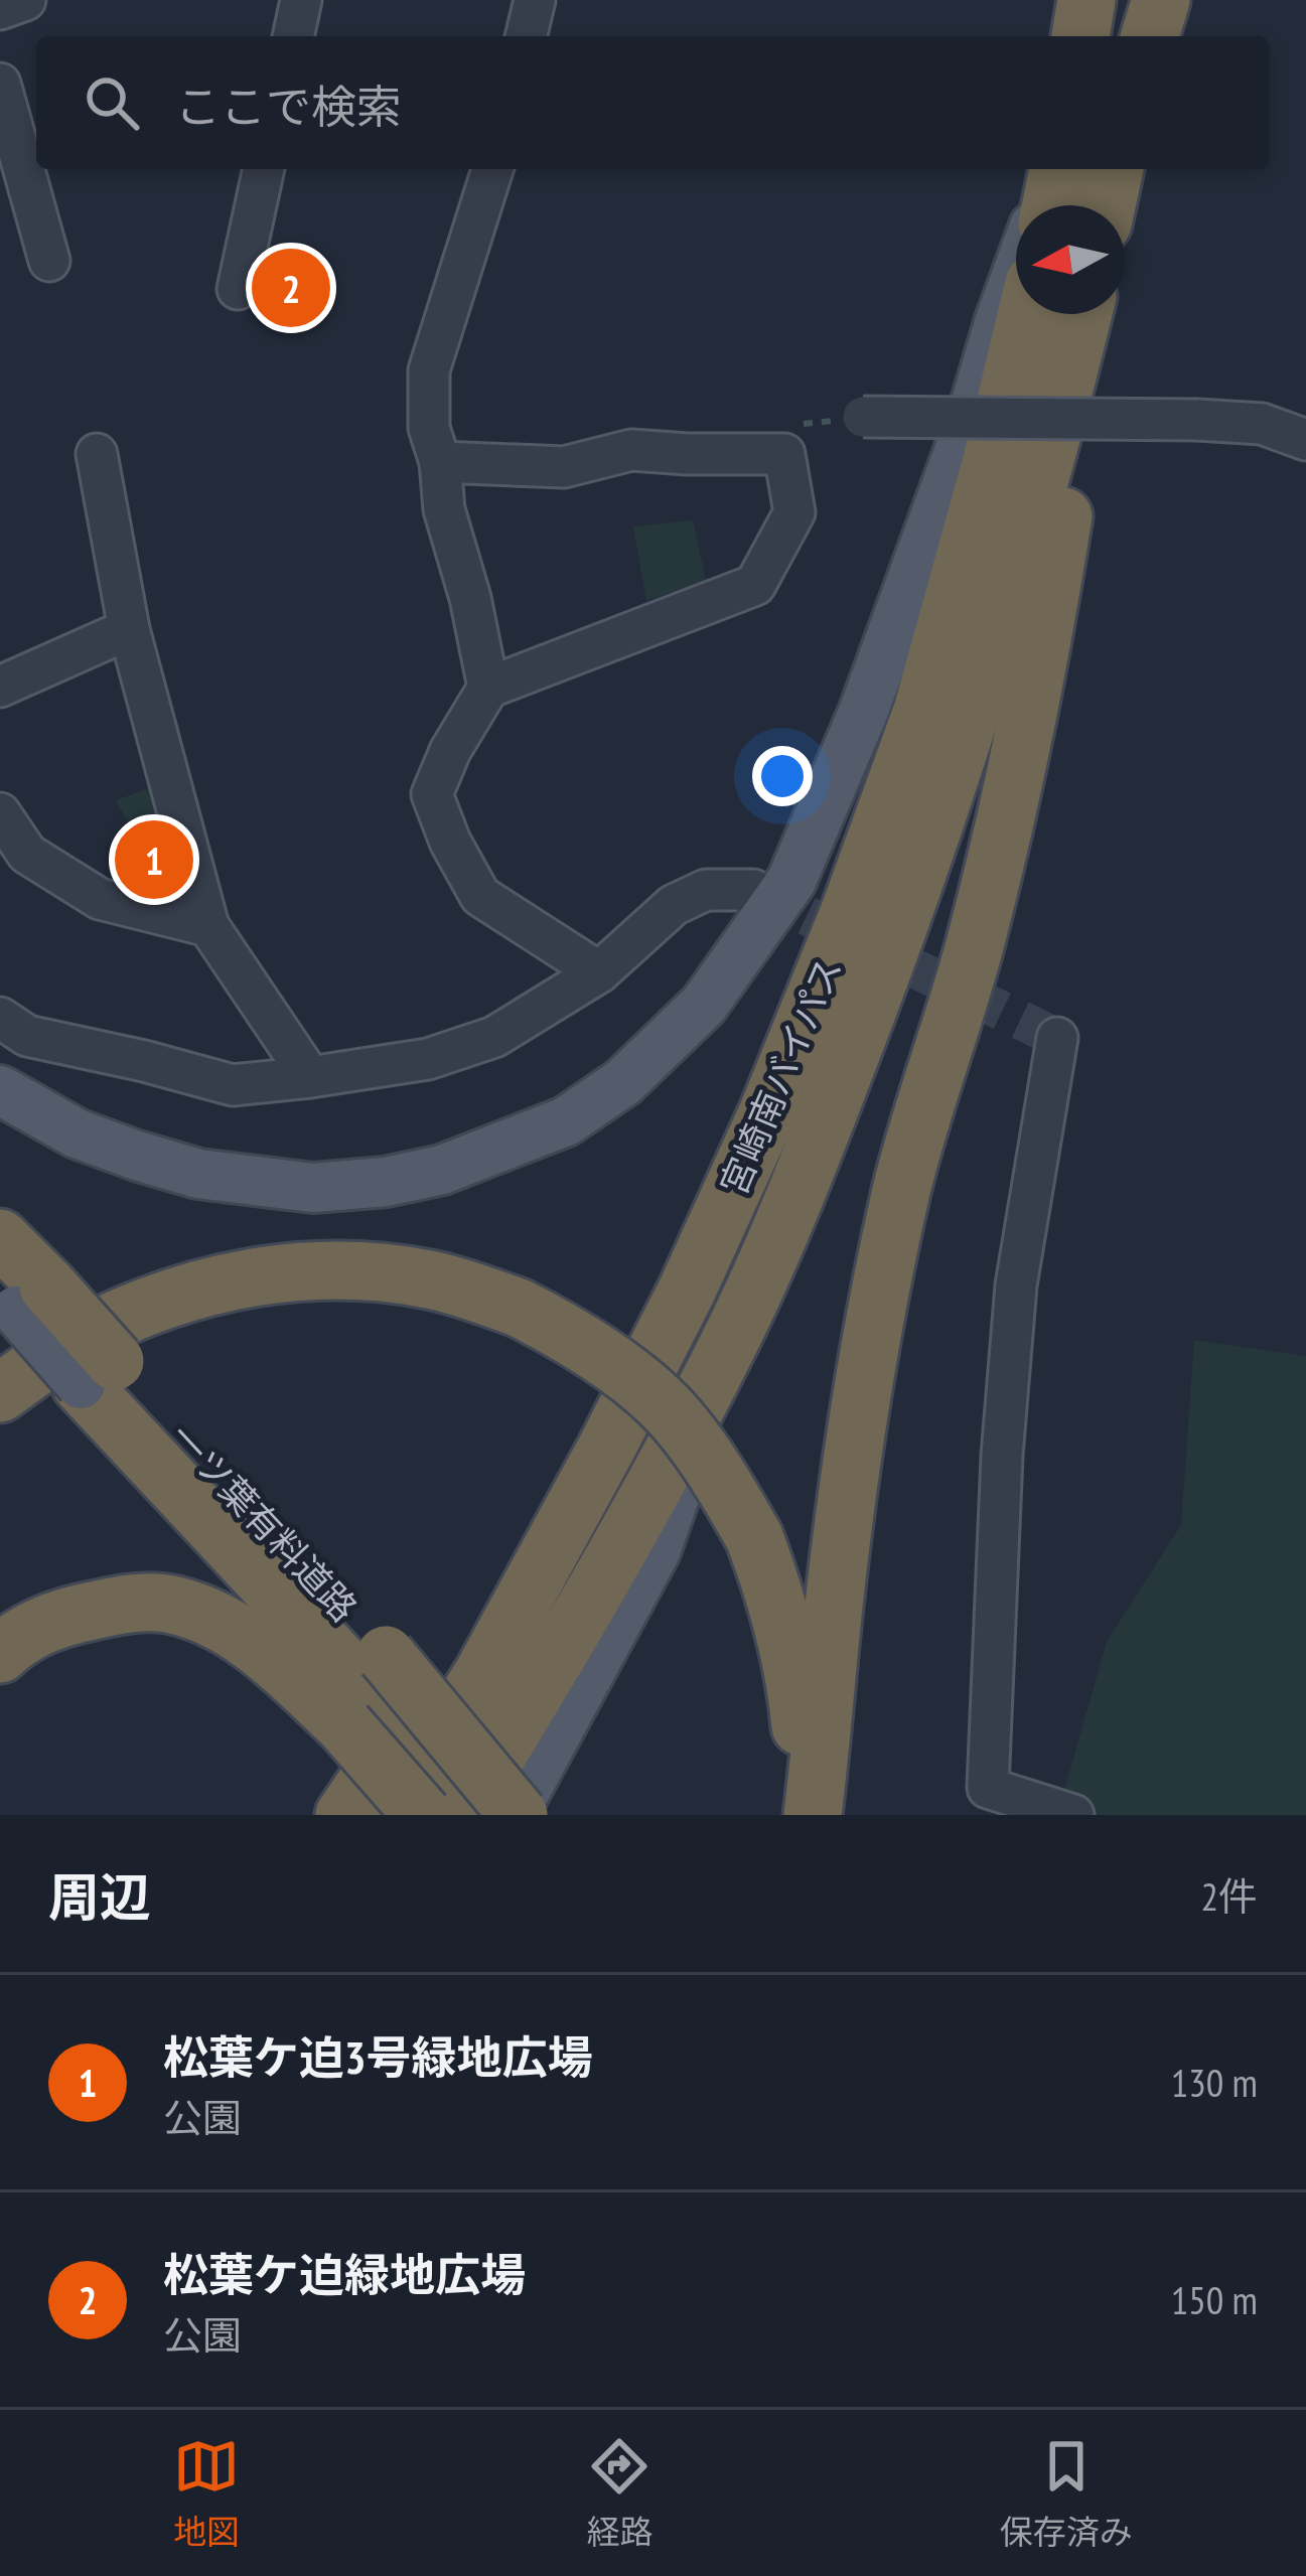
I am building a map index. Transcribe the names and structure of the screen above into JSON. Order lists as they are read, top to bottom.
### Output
{
  "streets": {
    "highway": ["宮崎南バイパス", "一ツ葉有料道路"]
  },
  "north": "left",
  "page": {
    "search": "ここで検索",
    "pins": ["2", "1"],
    "heading": ["周辺", "2件"],
    "list": [
      {
        "mark": "1",
        "name": "松葉ケ迫3号緑地広場",
        "note": "公園",
        "value": "130 m"
      },
      {
        "mark": "2",
        "name": "松葉ケ迫緑地広場",
        "note": "公園",
        "value": "150 m"
      }
    ],
    "nav": ["地図", "経路", "保存済み"]
  }
}
